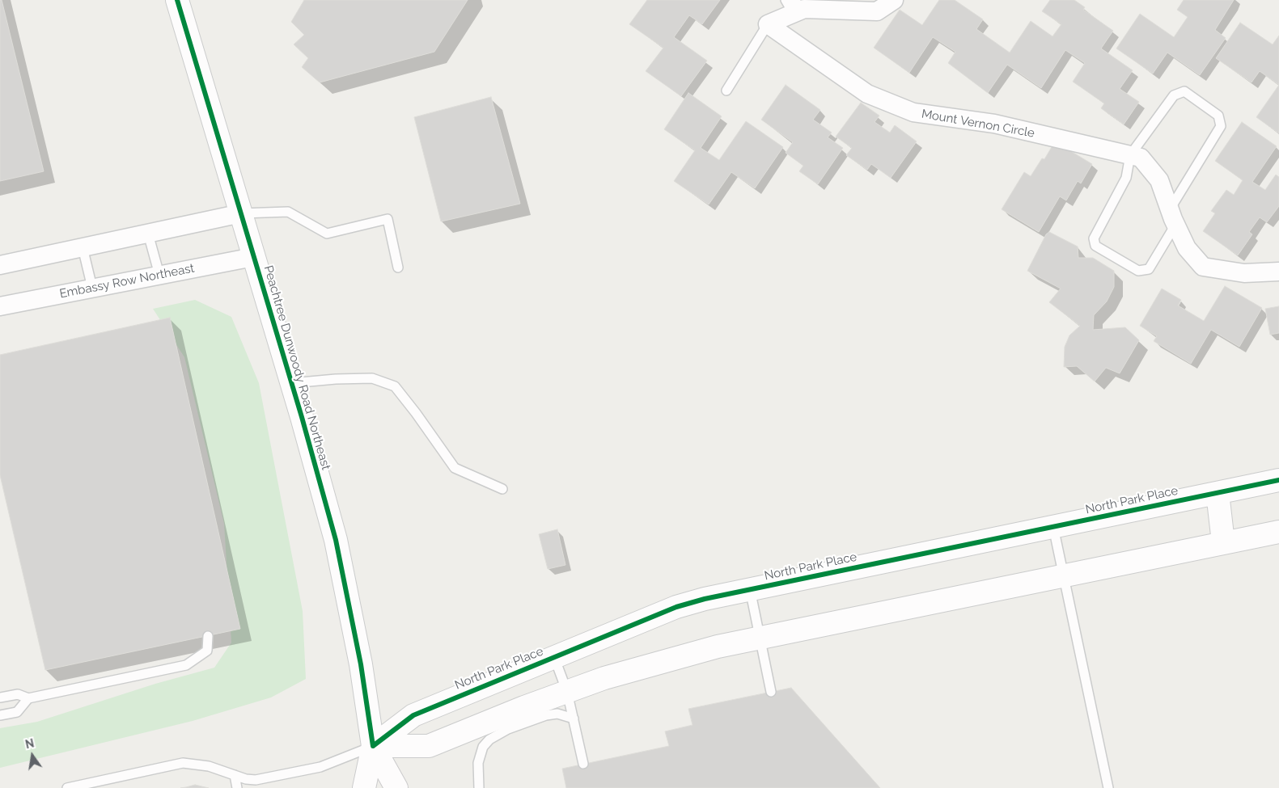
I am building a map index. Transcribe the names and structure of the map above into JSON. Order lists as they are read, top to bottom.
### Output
{
  "streets": {
    "street": [
      "Mount Vernon Circle",
      "Embassy Row Northeast",
      "Peachtree Dunwoody Road Northeast",
      "North Park Place"
    ]
  },
  "crossings": [
    ["Embassy Row Northeast", "Peachtree Dunwoody Road Northeast"],
    ["Peachtree Dunwoody Road Northeast", "North Park Place"]
  ],
  "north": "top"
}
